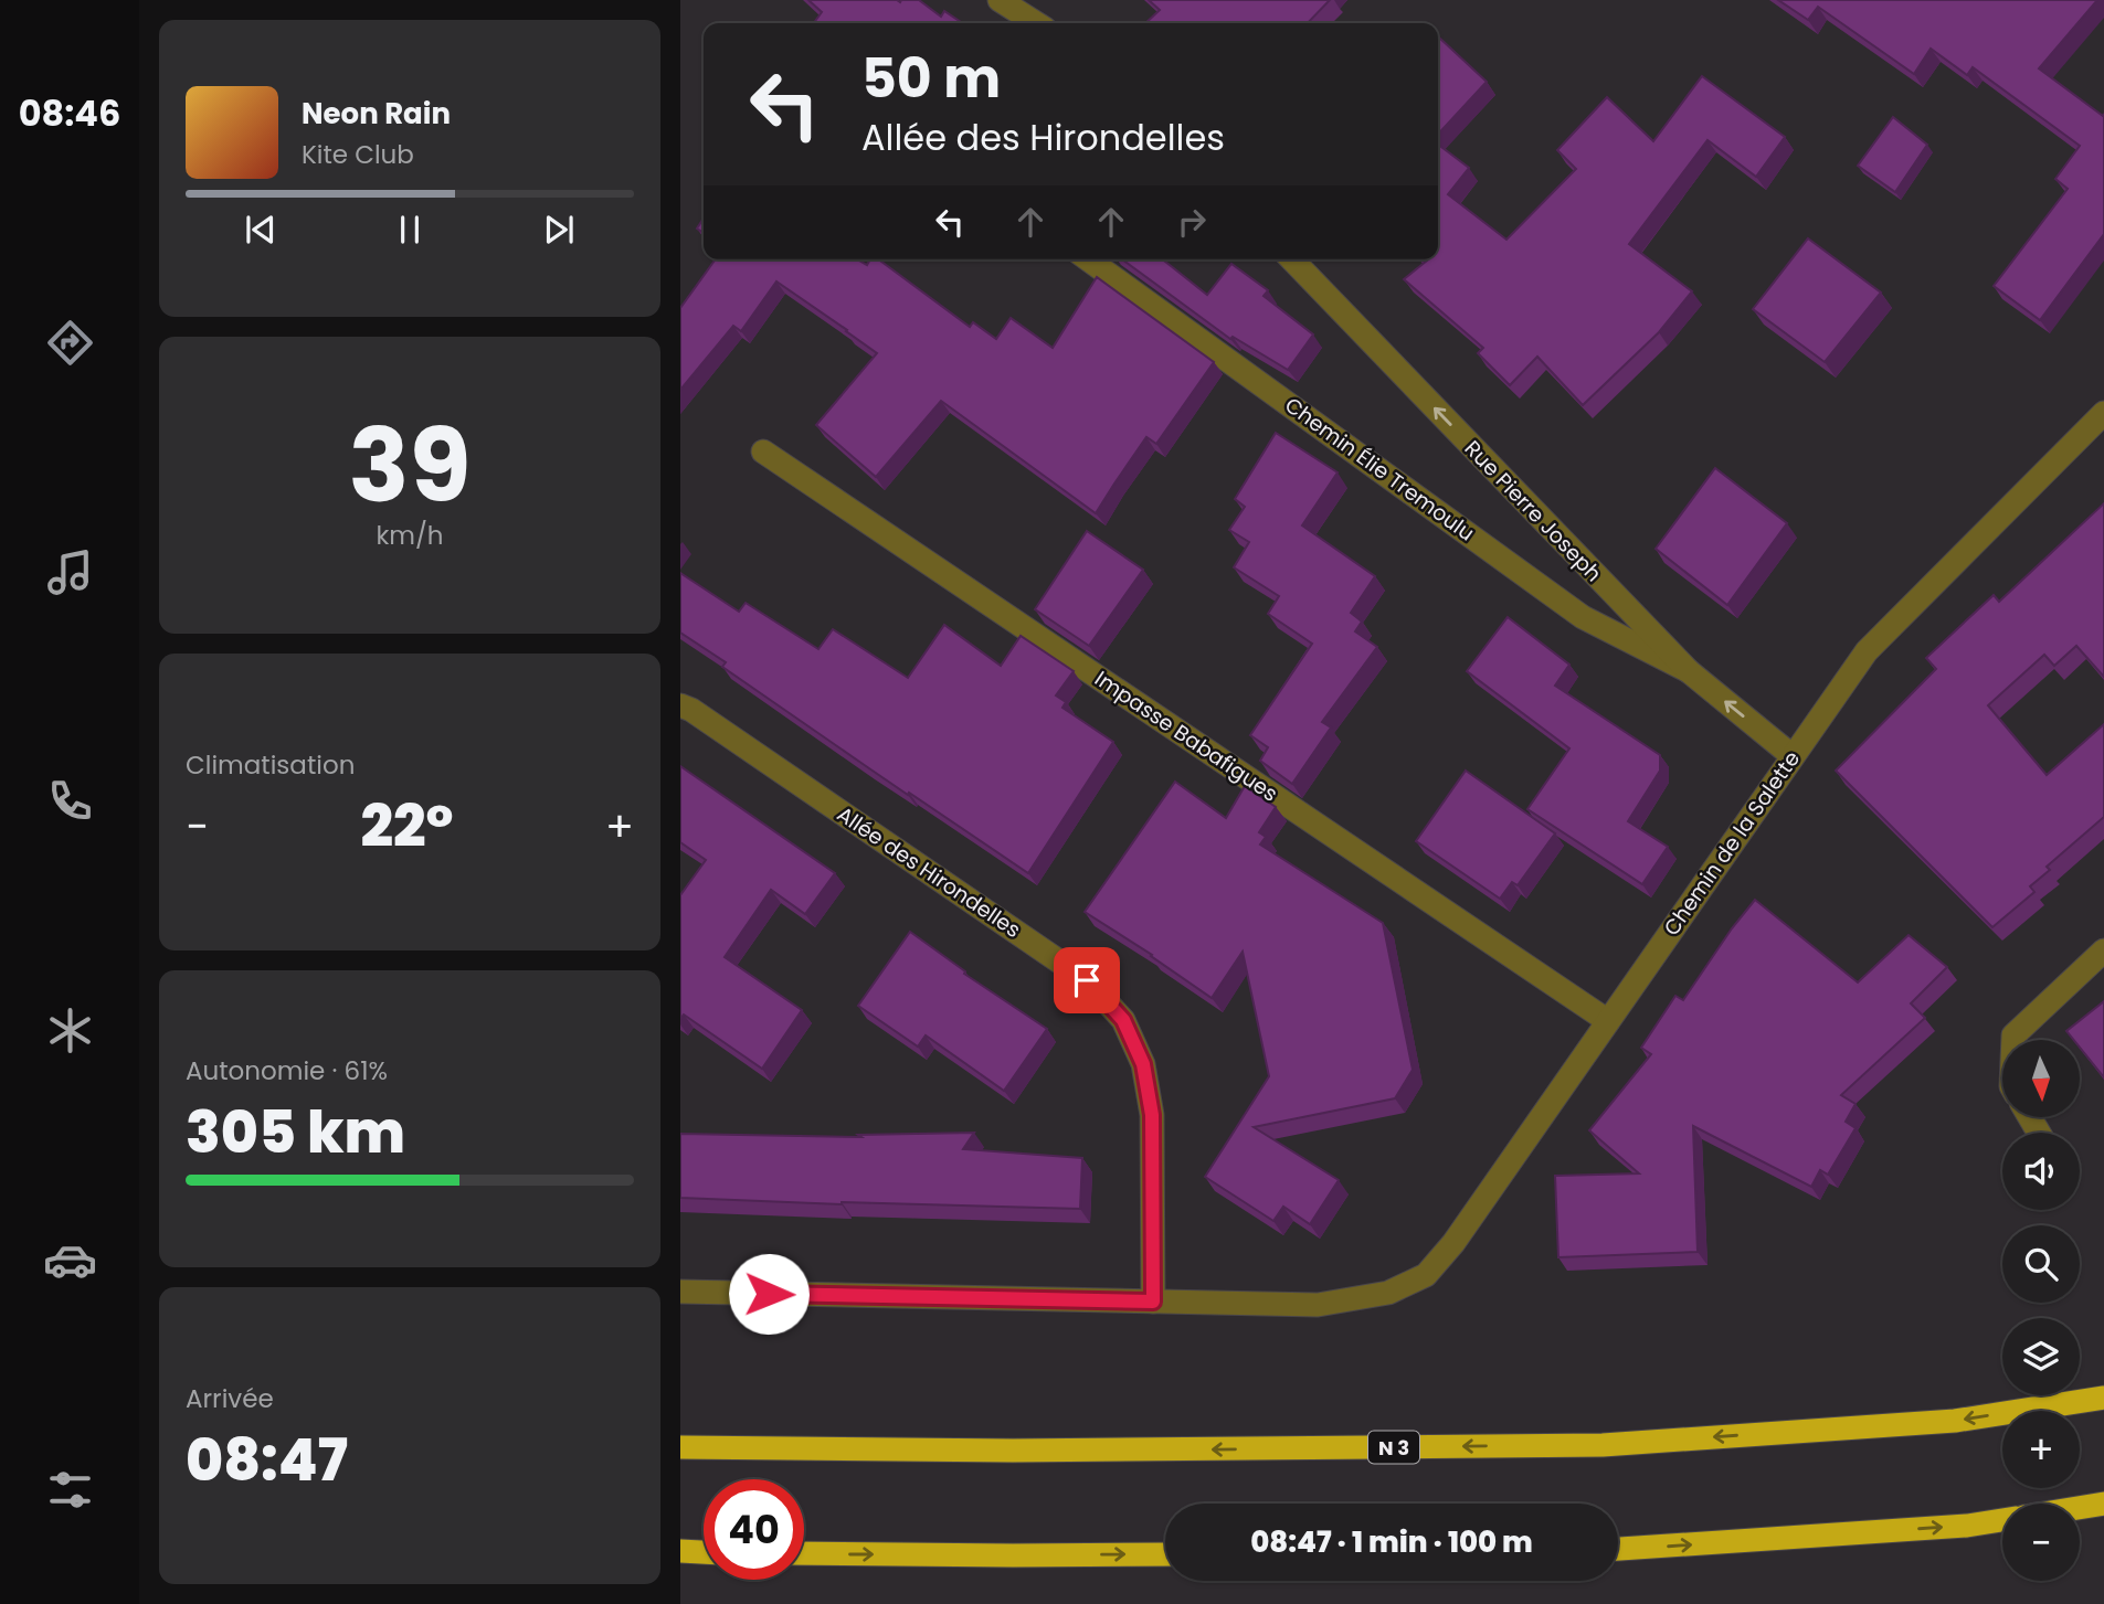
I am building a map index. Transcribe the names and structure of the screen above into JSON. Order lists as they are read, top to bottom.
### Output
{
  "streets": {
    "highway": ["N 3"],
    "street": [
      "Chemin Élie Tremoulu",
      "Rue Pierre Joseph",
      "Impasse Babafigues",
      "Chemin de la Salette",
      "Allée des Hirondelles"
    ]
  },
  "crossings": [
    ["Chemin Élie Tremoulu", "Rue Pierre Joseph"],
    ["Rue Pierre Joseph", "Chemin de la Salette"],
    ["Impasse Babafigues", "Chemin de la Salette"],
    ["Chemin de la Salette", "Allée des Hirondelles"]
  ],
  "one_way": ["Rue Pierre Joseph"],
  "north": "bottom",
  "page": {
    "tabs": "08:46",
    "turn": ["50 m", "Allée des Hirondelles"],
    "song": ["Neon Rain", "Kite Club"],
    "tile": [
      ["39", "km/h"],
      "Climatisation",
      ["Autonomie · 61%", "305 km"],
      ["Arrivée", "08:47"]
    ],
    "heat": ["−", "22°", "+"],
    "map_buttons": ["+", "−"],
    "limit": "40",
    "trip": "08:47 · 1 min · 100 m"
  }
}
